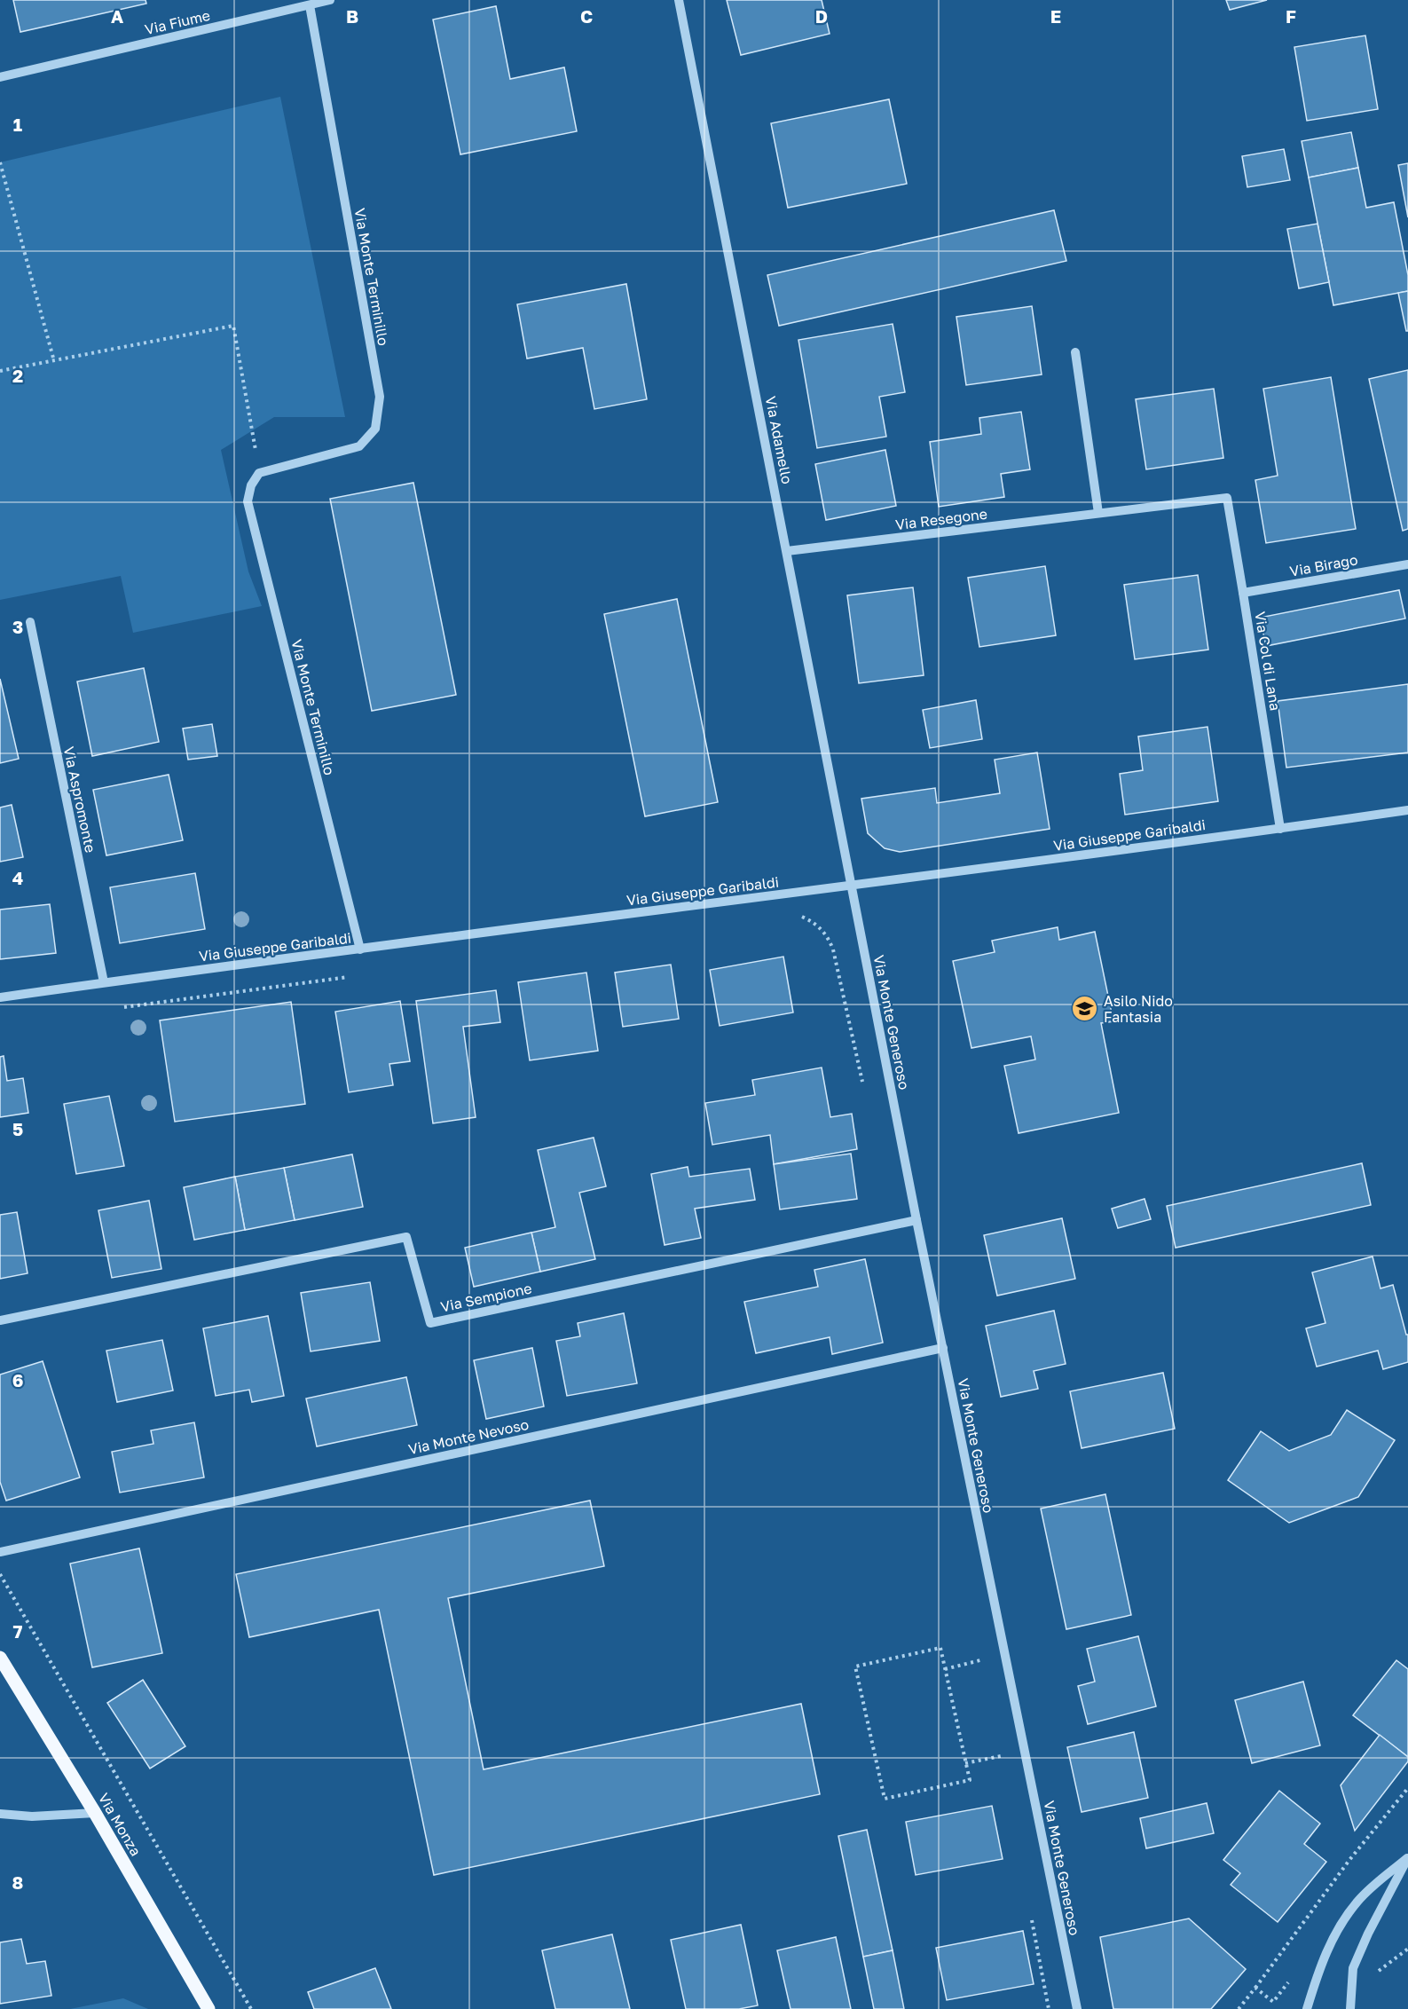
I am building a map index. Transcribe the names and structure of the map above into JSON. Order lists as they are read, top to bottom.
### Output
{
  "streets": {
    "main road": ["Via Monza"],
    "street": [
      "Via Fiume",
      "Via Monte Terminillo",
      "Via Adamello",
      "Via Resegone",
      "Via Birago",
      "Via Col di Lana",
      "Via Aspromonte",
      "Via Giuseppe Garibaldi",
      "Via Monte Generoso",
      "Via Sempione",
      "Via Monte Nevoso"
    ]
  },
  "crossings": [
    ["Via Fiume", "Via Monte Terminillo"],
    ["Via Monte Terminillo", "Via Giuseppe Garibaldi"],
    ["Via Adamello", "Via Resegone"],
    ["Via Adamello", "Via Giuseppe Garibaldi"],
    ["Via Adamello", "Via Monte Generoso"],
    ["Via Resegone", "Via Col di Lana"],
    ["Via Birago", "Via Col di Lana"],
    ["Via Col di Lana", "Via Giuseppe Garibaldi"],
    ["Via Aspromonte", "Via Giuseppe Garibaldi"],
    ["Via Giuseppe Garibaldi", "Via Monte Generoso"],
    ["Via Monte Generoso", "Via Sempione"],
    ["Via Monte Generoso", "Via Monte Nevoso"]
  ],
  "places": {
    "school or university": ["Asilo Nido Fantasia"]
  },
  "grid": {
    "columns": [
      "A",
      "B",
      "C",
      "D",
      "E",
      "F"
    ],
    "rows": [
      "1",
      "2",
      "3",
      "4",
      "5",
      "6",
      "7",
      "8"
    ]
  }
}
